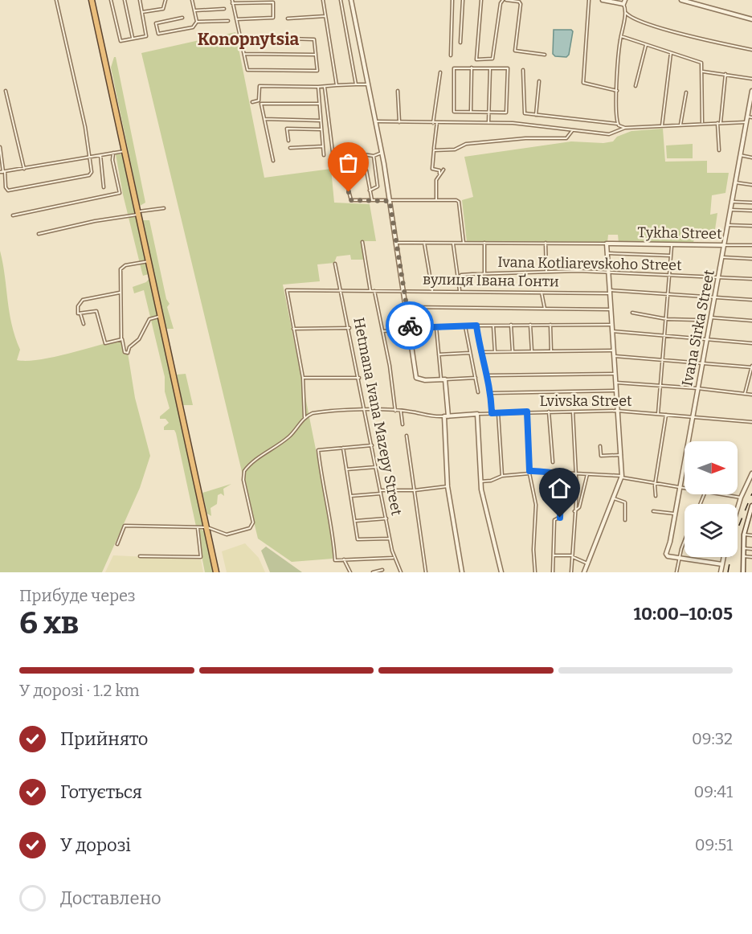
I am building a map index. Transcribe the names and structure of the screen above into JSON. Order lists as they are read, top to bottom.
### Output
{
  "streets": {
    "street": [
      "Tykha Street",
      "Ivana Kotliarevskoho Street",
      "вулиця Івана Ґонти",
      "Ivana Sirka Street",
      "Lvivska Street",
      "Hetmana Ivana Mazepy Street"
    ]
  },
  "crossings": [
    ["Tykha Street", "Ivana Sirka Street"],
    ["Ivana Kotliarevskoho Street", "Ivana Sirka Street"],
    ["вулиця Івана Ґонти", "Ivana Sirka Street"],
    ["вулиця Івана Ґонти", "Hetmana Ivana Mazepy Street"],
    ["Ivana Sirka Street", "Lvivska Street"],
    ["Lvivska Street", "Hetmana Ivana Mazepy Street"]
  ],
  "districts": ["Konopnytsia"],
  "north": "right",
  "page": {
    "heading": ["6 хв", "Прибуде через", "10:00–10:05"],
    "bar": "У дорозі · 1.2 km",
    "list": [
      ["Прийнято", "09:32"],
      ["Готується", "09:41"],
      ["У дорозі", "09:51"],
      "Доставлено"
    ]
  }
}
